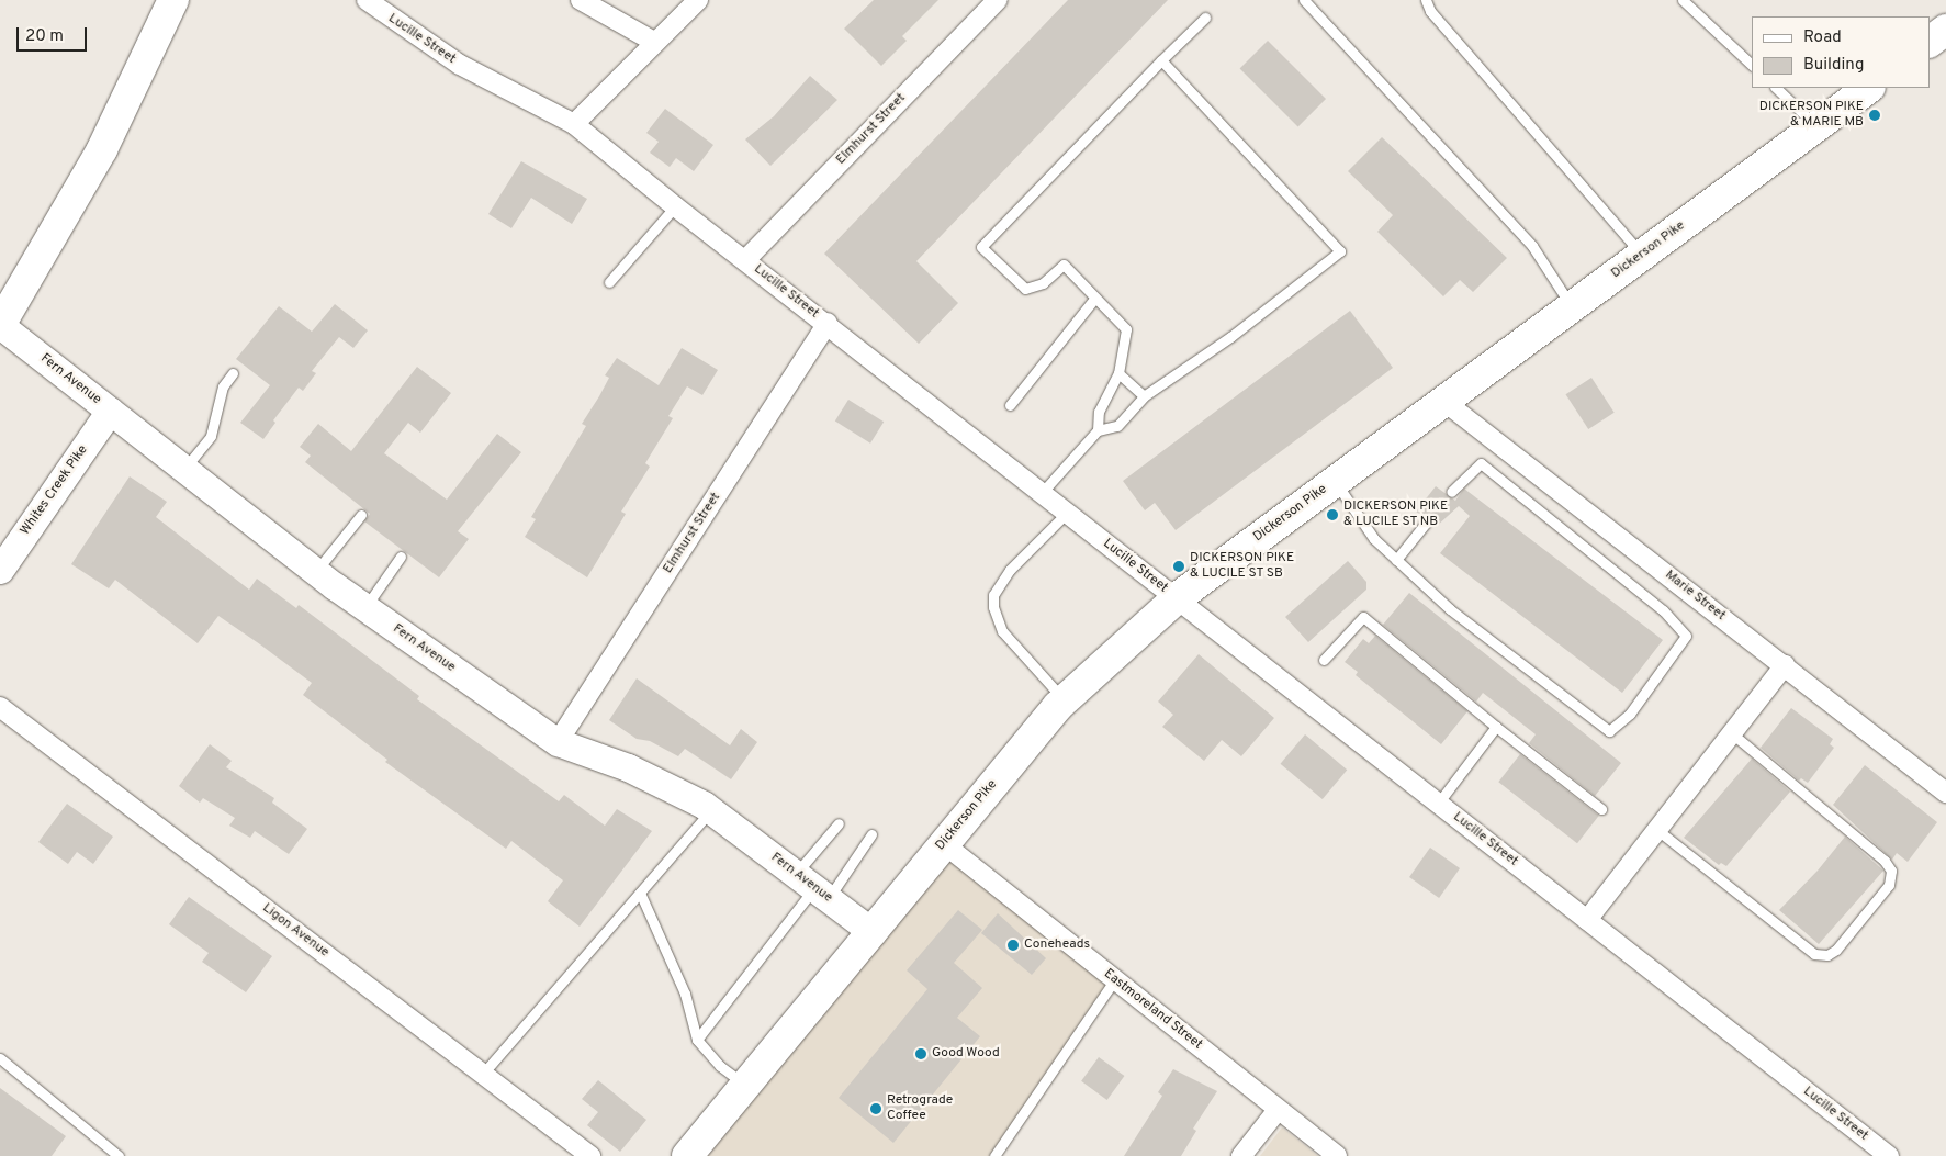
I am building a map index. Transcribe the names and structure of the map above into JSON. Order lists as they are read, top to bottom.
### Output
{
  "streets": {
    "main road": ["Dickerson Pike"],
    "street": [
      "Lucille Street",
      "Elmhurst Street",
      "Fern Avenue",
      "Whites Creek Pike",
      "Marie Street",
      "Ligon Avenue",
      "Eastmoreland Street"
    ]
  },
  "crossings": [
    ["Lucille Street", "Elmhurst Street"],
    ["Lucille Street", "Dickerson Pike"],
    ["Elmhurst Street", "Fern Avenue"],
    ["Dickerson Pike", "Fern Avenue"],
    ["Dickerson Pike", "Marie Street"],
    ["Dickerson Pike", "Eastmoreland Street"],
    ["Fern Avenue", "Whites Creek Pike"]
  ],
  "places": [
    "DICKERSON PIKE & MARIE MB",
    "DICKERSON PIKE & LUCILE ST NB",
    "DICKERSON PIKE & LUCILE ST SB",
    "Coneheads",
    "Good Wood",
    "Retrograde Coffee"
  ],
  "legend": ["Road", "Building"],
  "scale_bar": "20 m"
}
